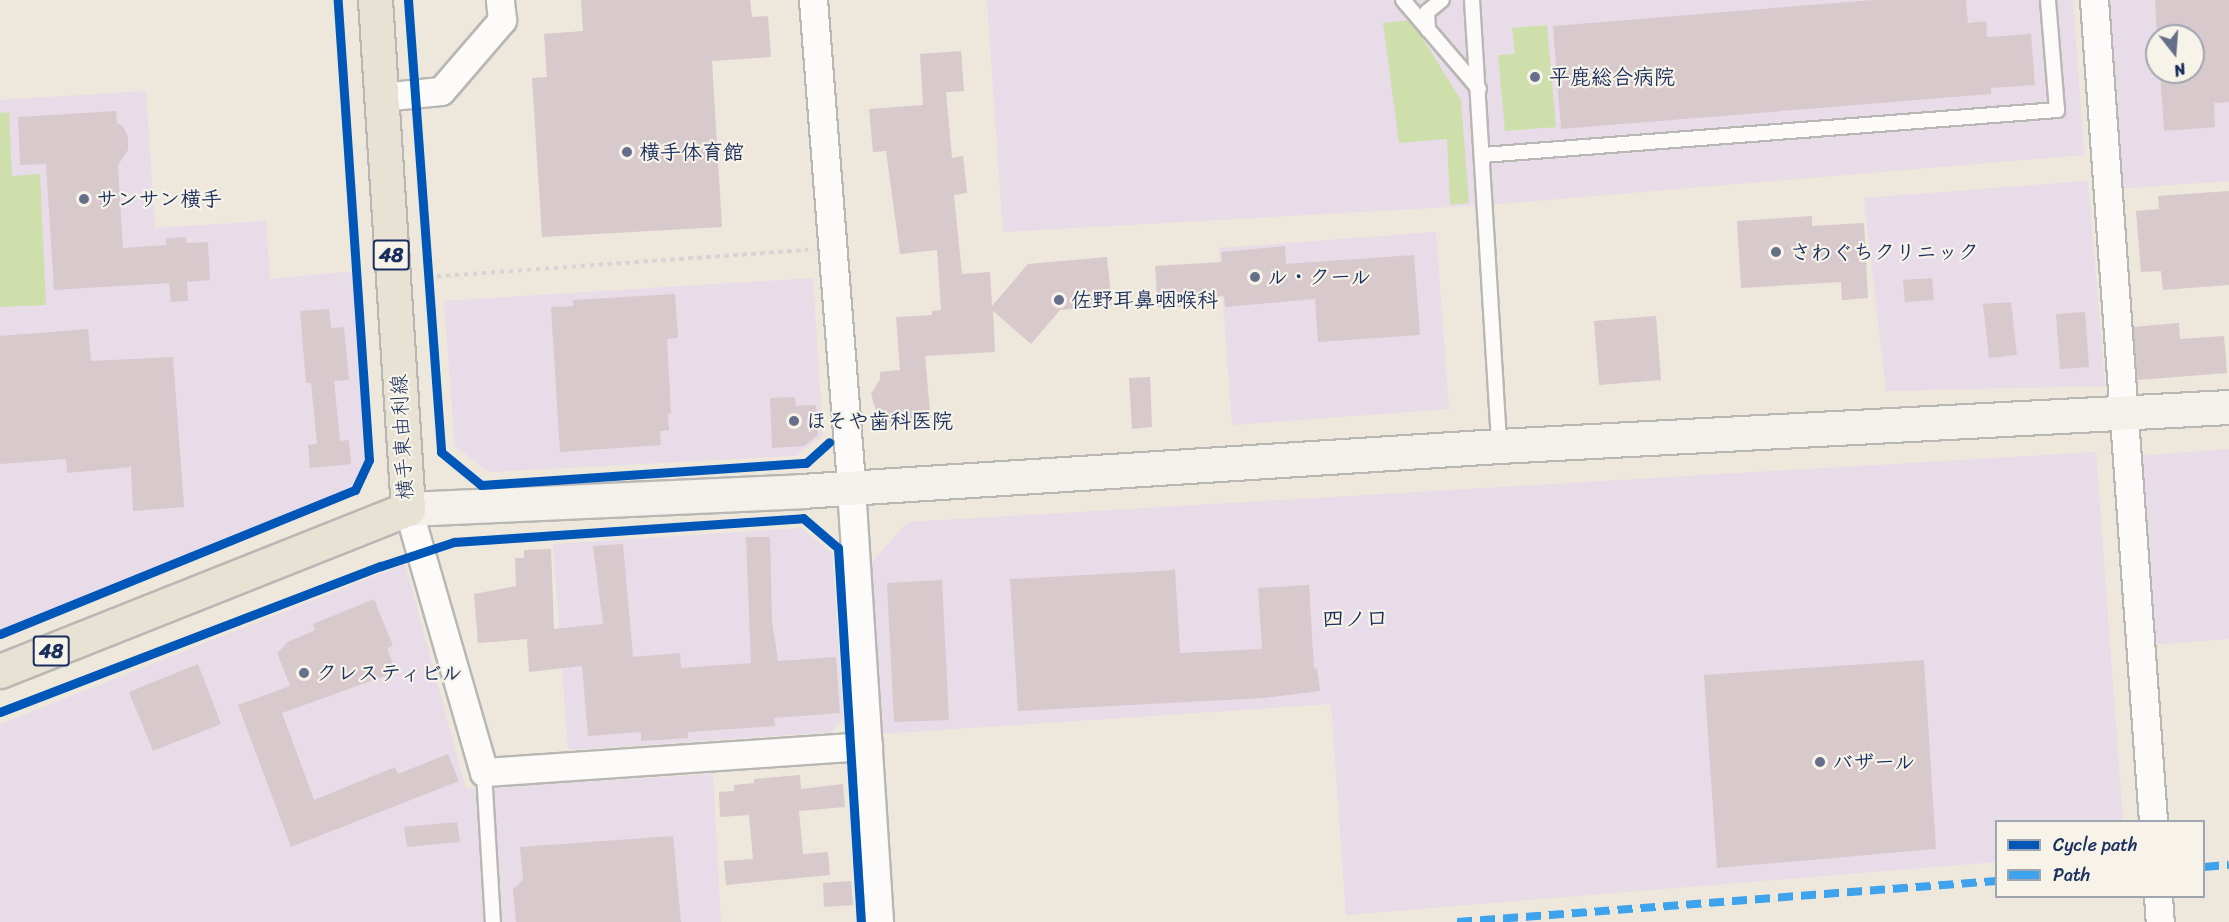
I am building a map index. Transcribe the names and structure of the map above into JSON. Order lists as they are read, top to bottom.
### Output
{
  "streets": {
    "main road": ["48", "横手東由利線"]
  },
  "districts": ["四ノ口"],
  "places": [
    "平鹿総合病院",
    "横手体育館",
    "サンサン横手",
    "さわぐちクリニック",
    "ル・クール",
    "佐野耳鼻咽喉科",
    "ほそや歯科医院",
    "クレスティビル",
    "バザール"
  ],
  "legend": ["Cycle path", "Path"],
  "north": "bottom"
}
